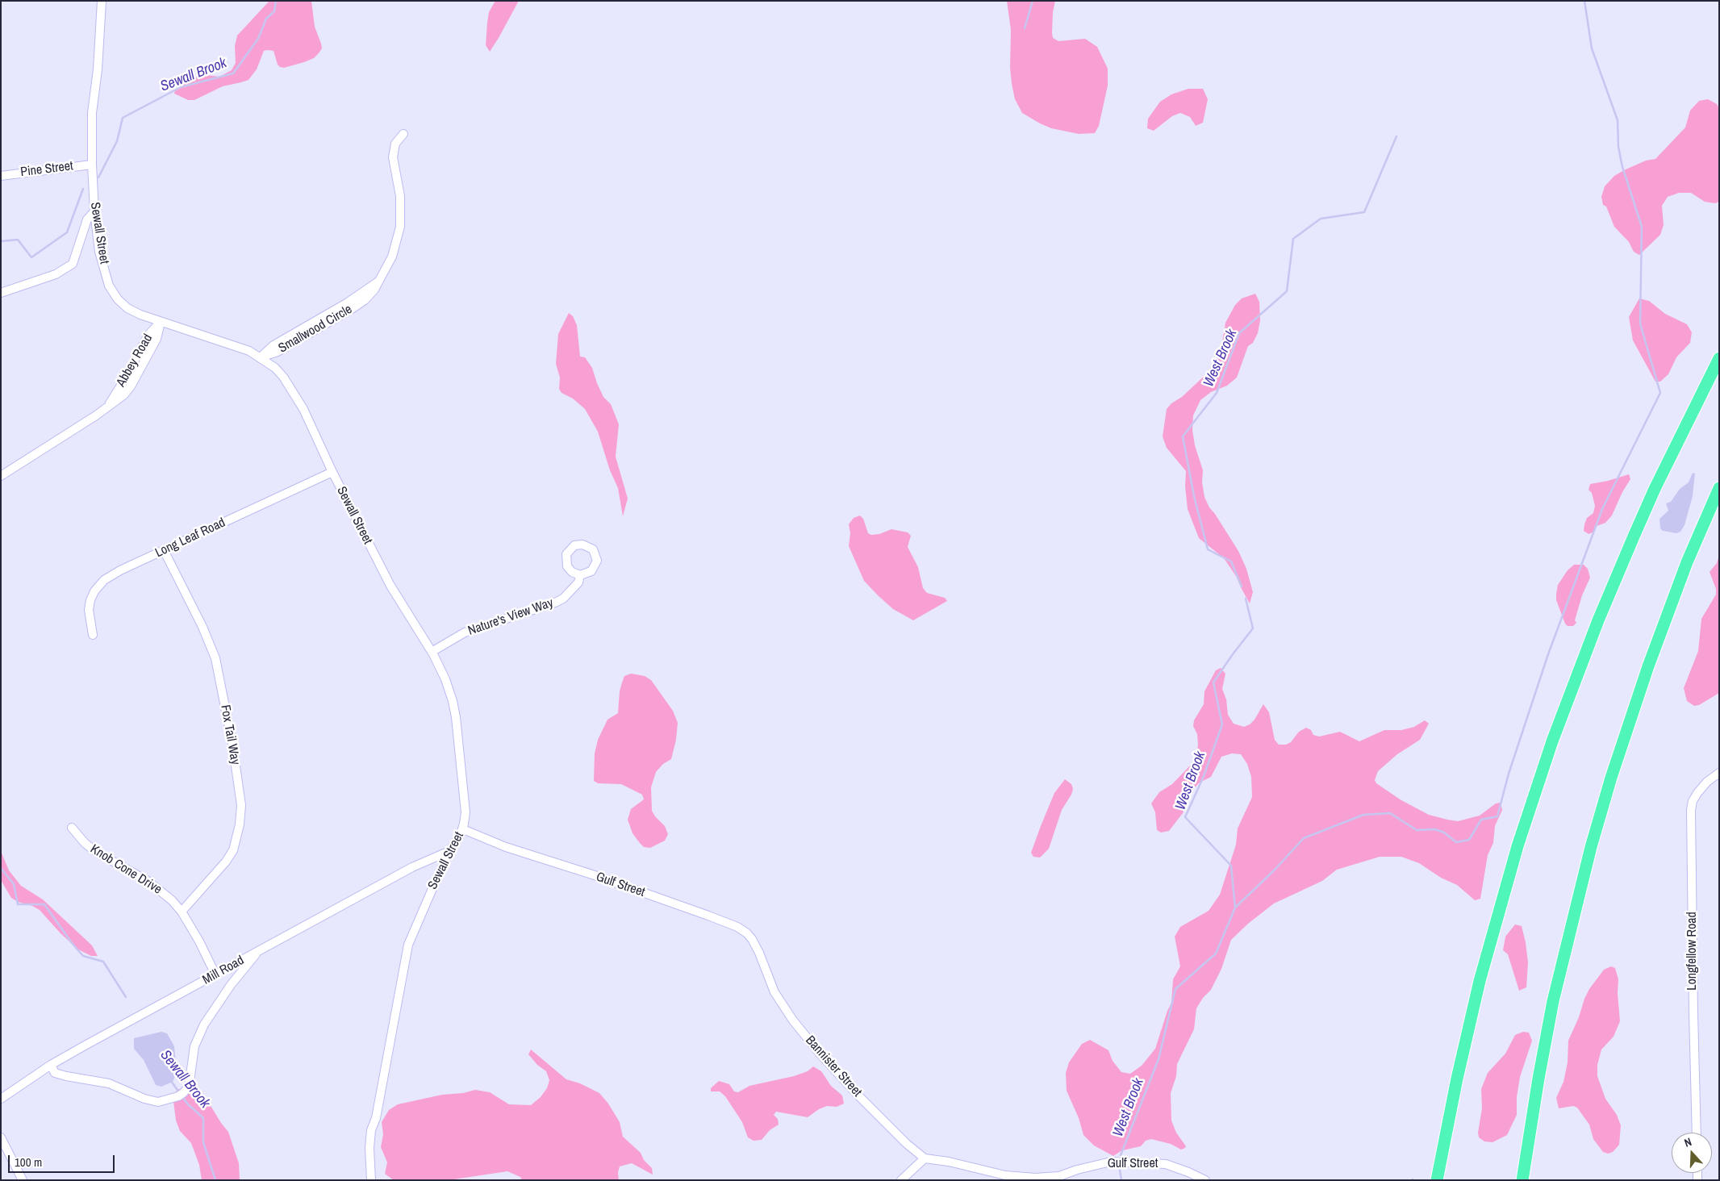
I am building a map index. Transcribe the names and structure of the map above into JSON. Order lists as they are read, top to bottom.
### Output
{
  "streets": {
    "street": [
      "Pine Street",
      "Sewall Street",
      "Smallwood Circle",
      "Abbey Road",
      "Long Leaf Road",
      "Nature's View Way",
      "Fox Tail Way",
      "Knob Cone Drive",
      "Gulf Street",
      "Longfellow Road",
      "Mill Road",
      "Bannister Street"
    ]
  },
  "crossings": [
    ["Pine Street", "Sewall Street"],
    ["Sewall Street", "Smallwood Circle"],
    ["Sewall Street", "Abbey Road"],
    ["Sewall Street", "Long Leaf Road"],
    ["Sewall Street", "Nature's View Way"],
    ["Sewall Street", "Gulf Street"],
    ["Sewall Street", "Mill Road"],
    ["Long Leaf Road", "Fox Tail Way"],
    ["Fox Tail Way", "Knob Cone Drive"],
    ["Knob Cone Drive", "Mill Road"],
    ["Gulf Street", "Bannister Street"]
  ],
  "water": ["Sewall Brook", "West Brook"],
  "scale_bar": "100 m",
  "north": "top"
}
